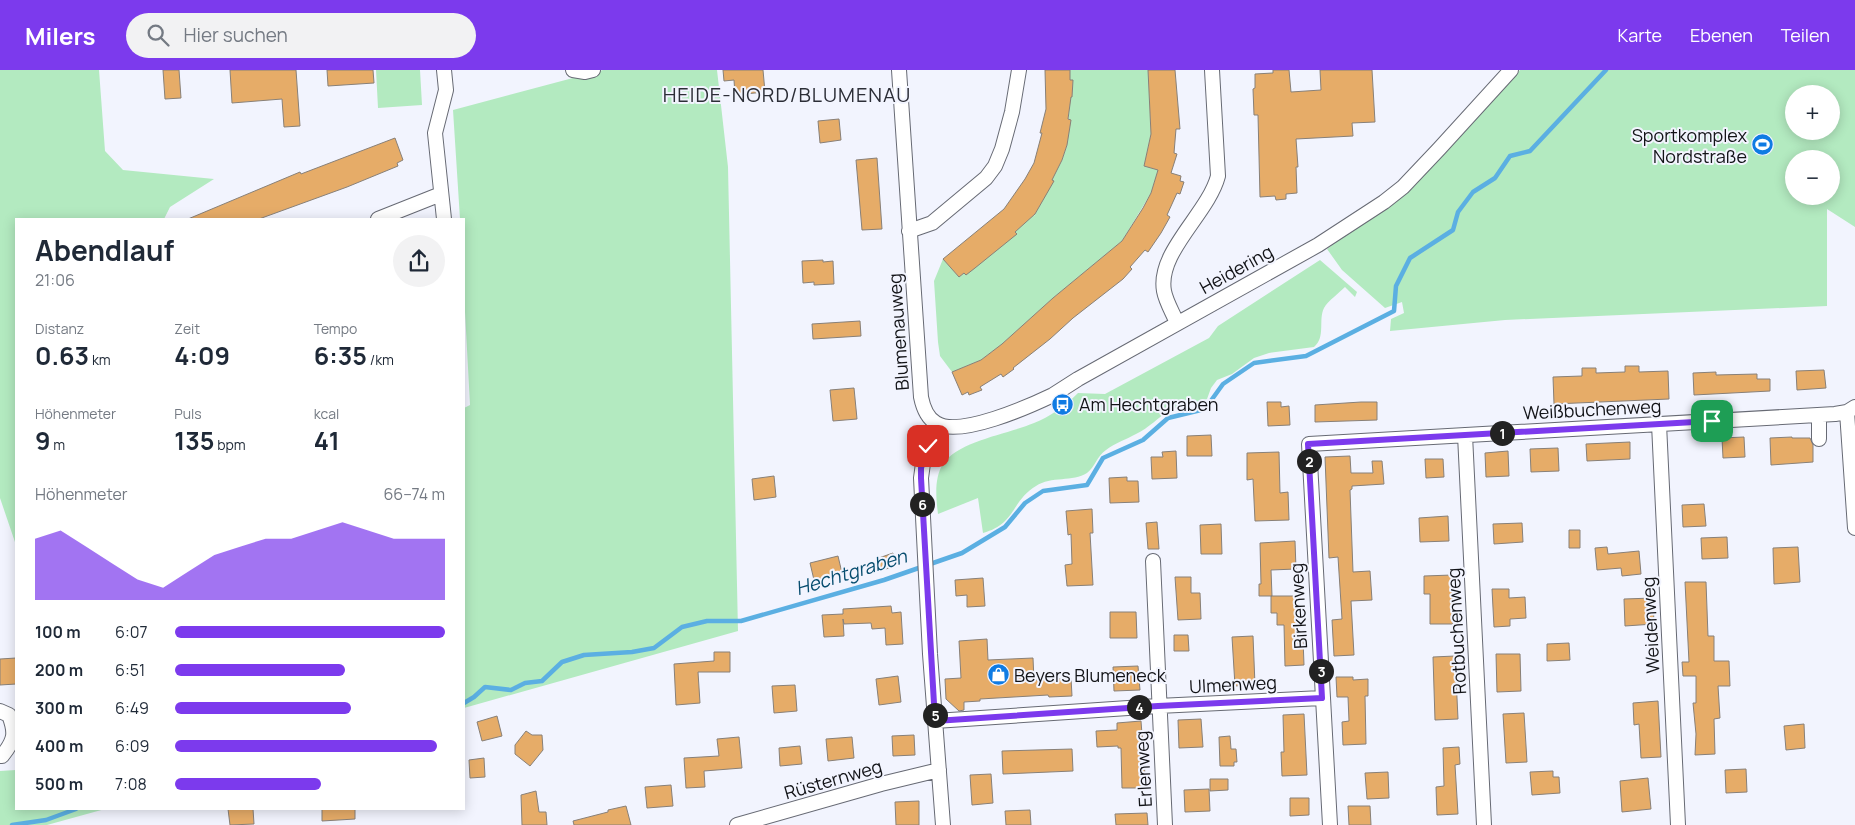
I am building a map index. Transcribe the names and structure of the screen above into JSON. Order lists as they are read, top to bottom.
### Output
{
  "streets": {
    "street": [
      "Heidering",
      "Blumenauweg",
      "Weißbuchenweg",
      "Birkenweg",
      "Weidenweg",
      "Rotbuchenweg",
      "Ulmenweg",
      "Erlenweg",
      "Rüsternweg"
    ]
  },
  "crossings": [
    ["Heidering", "Blumenauweg"],
    ["Weißbuchenweg", "Birkenweg"],
    ["Weißbuchenweg", "Weidenweg"],
    ["Weißbuchenweg", "Rotbuchenweg"],
    ["Birkenweg", "Ulmenweg"],
    ["Ulmenweg", "Erlenweg"]
  ],
  "districts": ["HEIDE-NORD/BLUMENAU"],
  "water": ["Hechtgraben"],
  "places": {
    "sports": ["Sportkomplex Nordstraße"],
    "bus stop": ["Am Hechtgraben"],
    "shop": ["Beyers Blumeneck"]
  },
  "page": {
    "header": "Milers",
    "search": "Hier suchen",
    "nav": ["Karte", "Ebenen", "Teilen"],
    "map_buttons": ["+", "−"],
    "heading": ["Abendlauf", "21:06"],
    "stats": [
      ["Distanz", "0.63 km"],
      ["Zeit", "4:09"],
      ["Tempo", "6:35 /km"],
      ["Höhenmeter", "9 m"],
      ["Puls", "135 bpm"],
      ["kcal", "41"]
    ],
    "pins": [
      "1",
      "2",
      "6",
      "3",
      "4",
      "5"
    ],
    "chart": ["Höhenmeter", "66–74 m"],
    "list": [
      {
        "name": "100 m",
        "note": "6:07"
      },
      {
        "name": "200 m",
        "note": "6:51"
      },
      {
        "name": "300 m",
        "note": "6:49"
      },
      {
        "name": "400 m",
        "note": "6:09"
      },
      {
        "name": "500 m",
        "note": "7:08"
      }
    ]
  }
}
